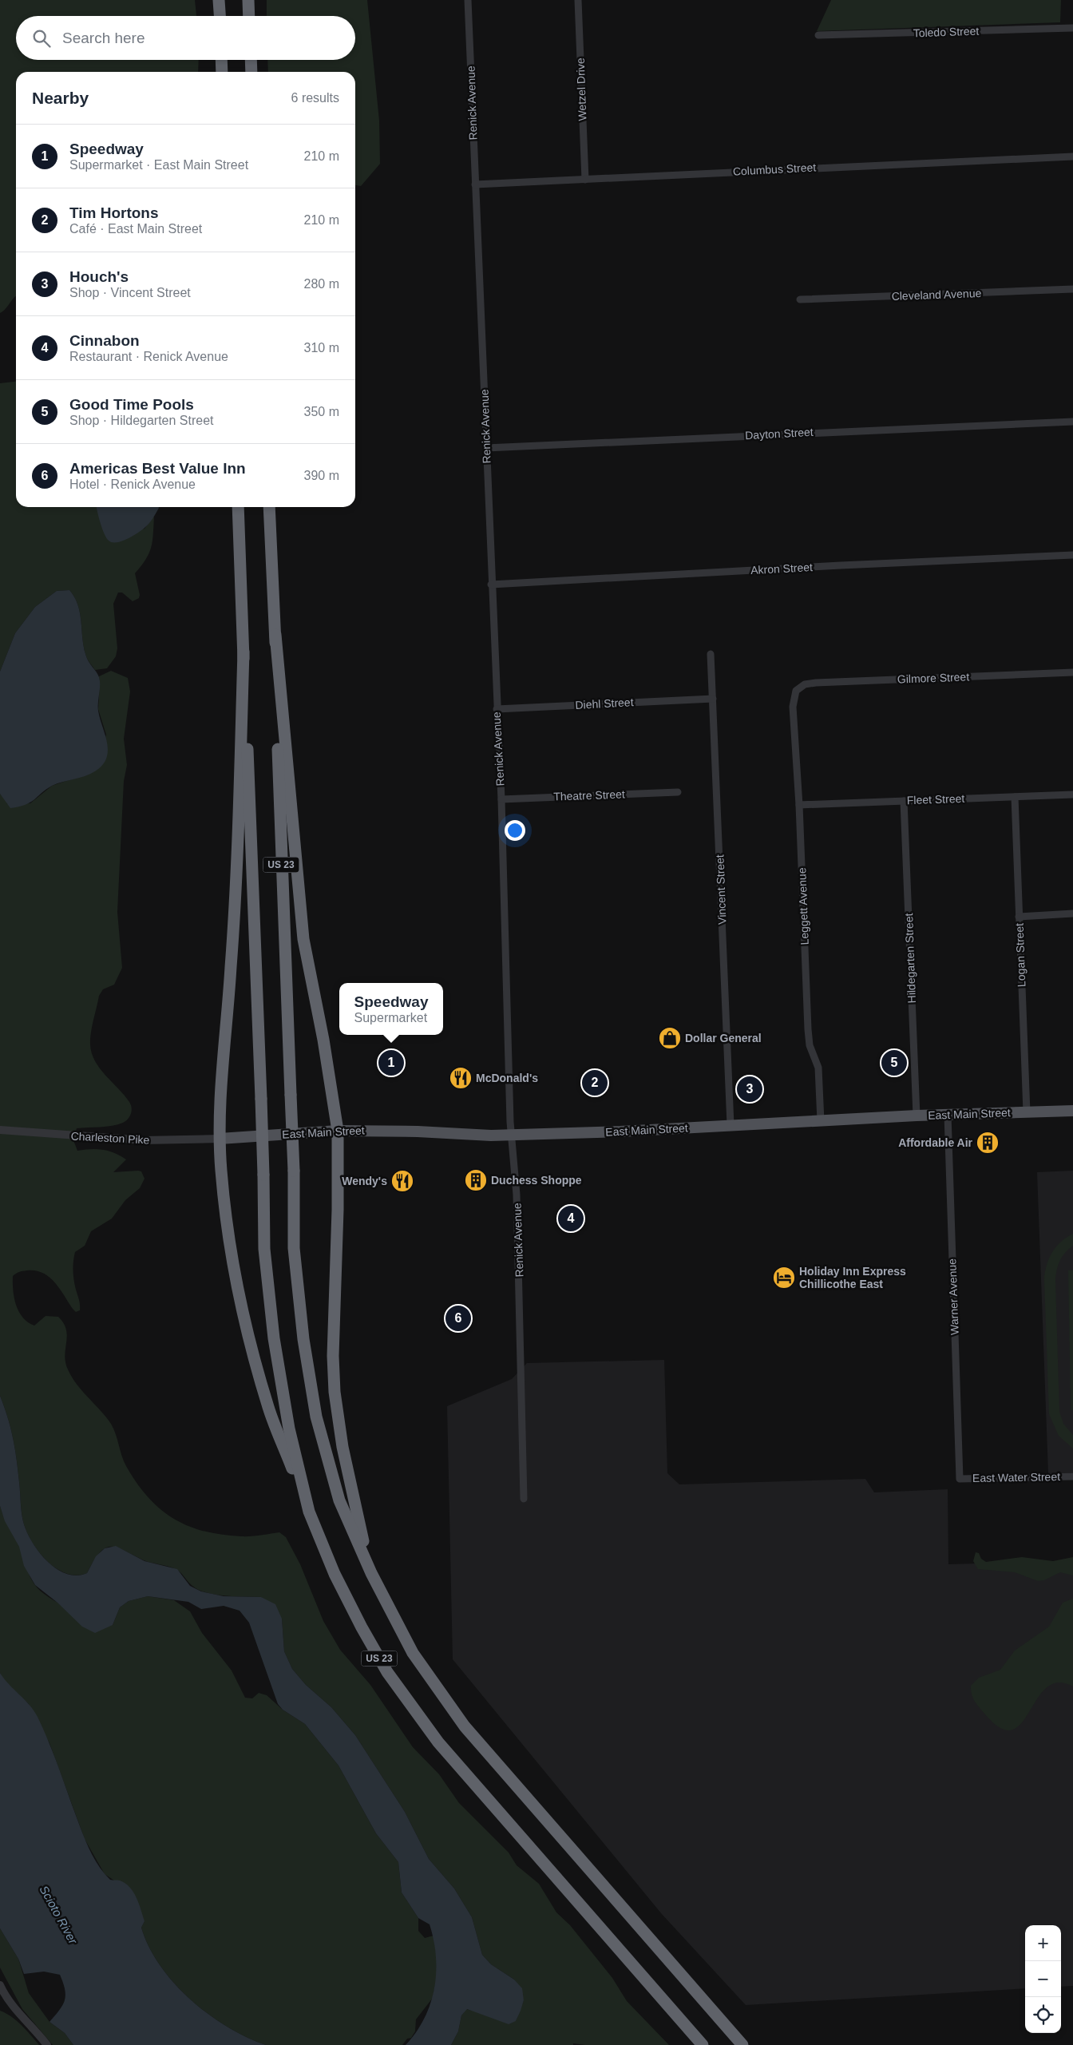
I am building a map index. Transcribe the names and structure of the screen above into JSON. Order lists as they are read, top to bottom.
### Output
{
  "streets": {
    "highway": ["US 23"],
    "main road": ["East Main Street"],
    "street": [
      "Toledo Street",
      "Wetzel Drive",
      "Renick Avenue",
      "Columbus Street",
      "Cleveland Avenue",
      "Dayton Street",
      "Akron Street",
      "Gilmore Street",
      "Diehl Street",
      "Theatre Street",
      "Fleet Street",
      "Vincent Street",
      "Leggett Avenue",
      "Logan Street",
      "Hildegarten Street",
      "Charleston Pike",
      "Warner Avenue",
      "East Water Street"
    ]
  },
  "crossings": [
    ["Wetzel Drive", "Columbus Street"],
    ["Renick Avenue", "Columbus Street"],
    ["Renick Avenue", "Dayton Street"],
    ["Renick Avenue", "Akron Street"],
    ["Renick Avenue", "Diehl Street"],
    ["Renick Avenue", "Theatre Street"],
    ["Renick Avenue", "East Main Street"],
    ["Gilmore Street", "Leggett Avenue"],
    ["Diehl Street", "Vincent Street"],
    ["Fleet Street", "Leggett Avenue"],
    ["Fleet Street", "Logan Street"],
    ["Fleet Street", "Hildegarten Street"],
    ["Vincent Street", "East Main Street"],
    ["Leggett Avenue", "East Main Street"],
    ["Logan Street", "East Main Street"],
    ["Hildegarten Street", "East Main Street"],
    ["East Main Street", "Charleston Pike"],
    ["East Main Street", "Warner Avenue"],
    ["Warner Avenue", "East Water Street"]
  ],
  "water": ["Scioto River"],
  "places": {
    "shop": ["Dollar General"],
    "restaurant": ["McDonald's", "Wendy's"],
    "building": ["Affordable Air", "Duchess Shoppe"],
    "hotel": ["Holiday Inn Express Chillicothe East"]
  },
  "page": {
    "search": "Search here",
    "heading": ["Nearby", "6 results"],
    "list": [
      {
        "mark": "1",
        "name": "Speedway",
        "note": "Supermarket · East Main Street",
        "value": "210 m"
      },
      {
        "mark": "2",
        "name": "Tim Hortons",
        "note": "Café · East Main Street",
        "value": "210 m"
      },
      {
        "mark": "3",
        "name": "Houch's",
        "note": "Shop · Vincent Street",
        "value": "280 m"
      },
      {
        "mark": "4",
        "name": "Cinnabon",
        "note": "Restaurant · Renick Avenue",
        "value": "310 m"
      },
      {
        "mark": "5",
        "name": "Good Time Pools",
        "note": "Shop · Hildegarten Street",
        "value": "350 m"
      },
      {
        "mark": "6",
        "name": "Americas Best Value Inn",
        "note": "Hotel · Renick Avenue",
        "value": "390 m"
      }
    ],
    "popup": ["Speedway", "Supermarket"],
    "pins": [
      "1",
      "5",
      "2",
      "3",
      "4",
      "6"
    ],
    "map_buttons": ["+", "−"]
  }
}
